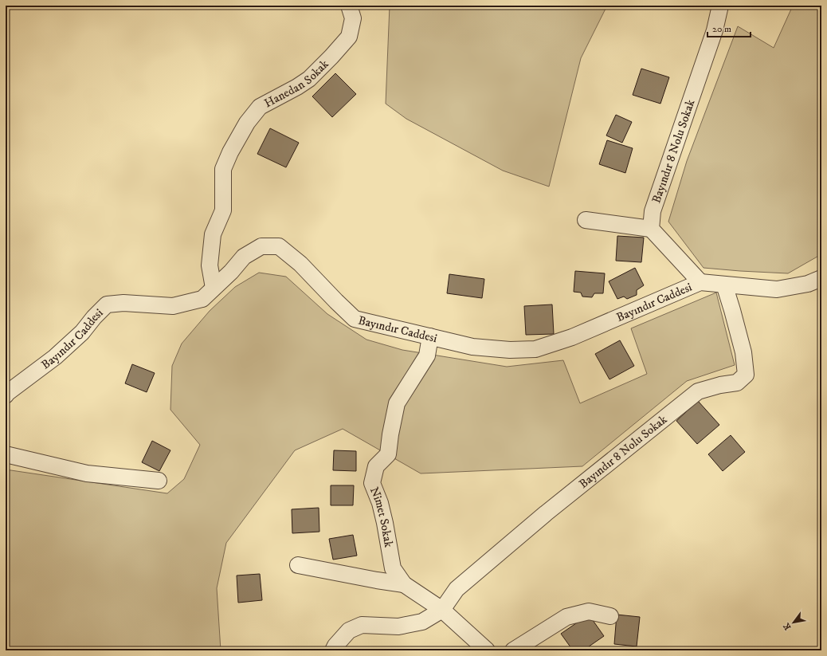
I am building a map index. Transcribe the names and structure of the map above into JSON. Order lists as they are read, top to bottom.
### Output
{
  "streets": {
    "street": [
      "Hanedan Sokak",
      "Bayındır 8 Nolu Sokak",
      "Bayındır Caddesi",
      "Nimet Sokak"
    ]
  },
  "crossings": [
    ["Hanedan Sokak", "Bayındır Caddesi"],
    ["Bayındır 8 Nolu Sokak", "Bayındır Caddesi"],
    ["Bayındır 8 Nolu Sokak", "Nimet Sokak"],
    ["Bayındır Caddesi", "Nimet Sokak"]
  ],
  "scale_bar": "20 m",
  "north": "bottom left"
}
